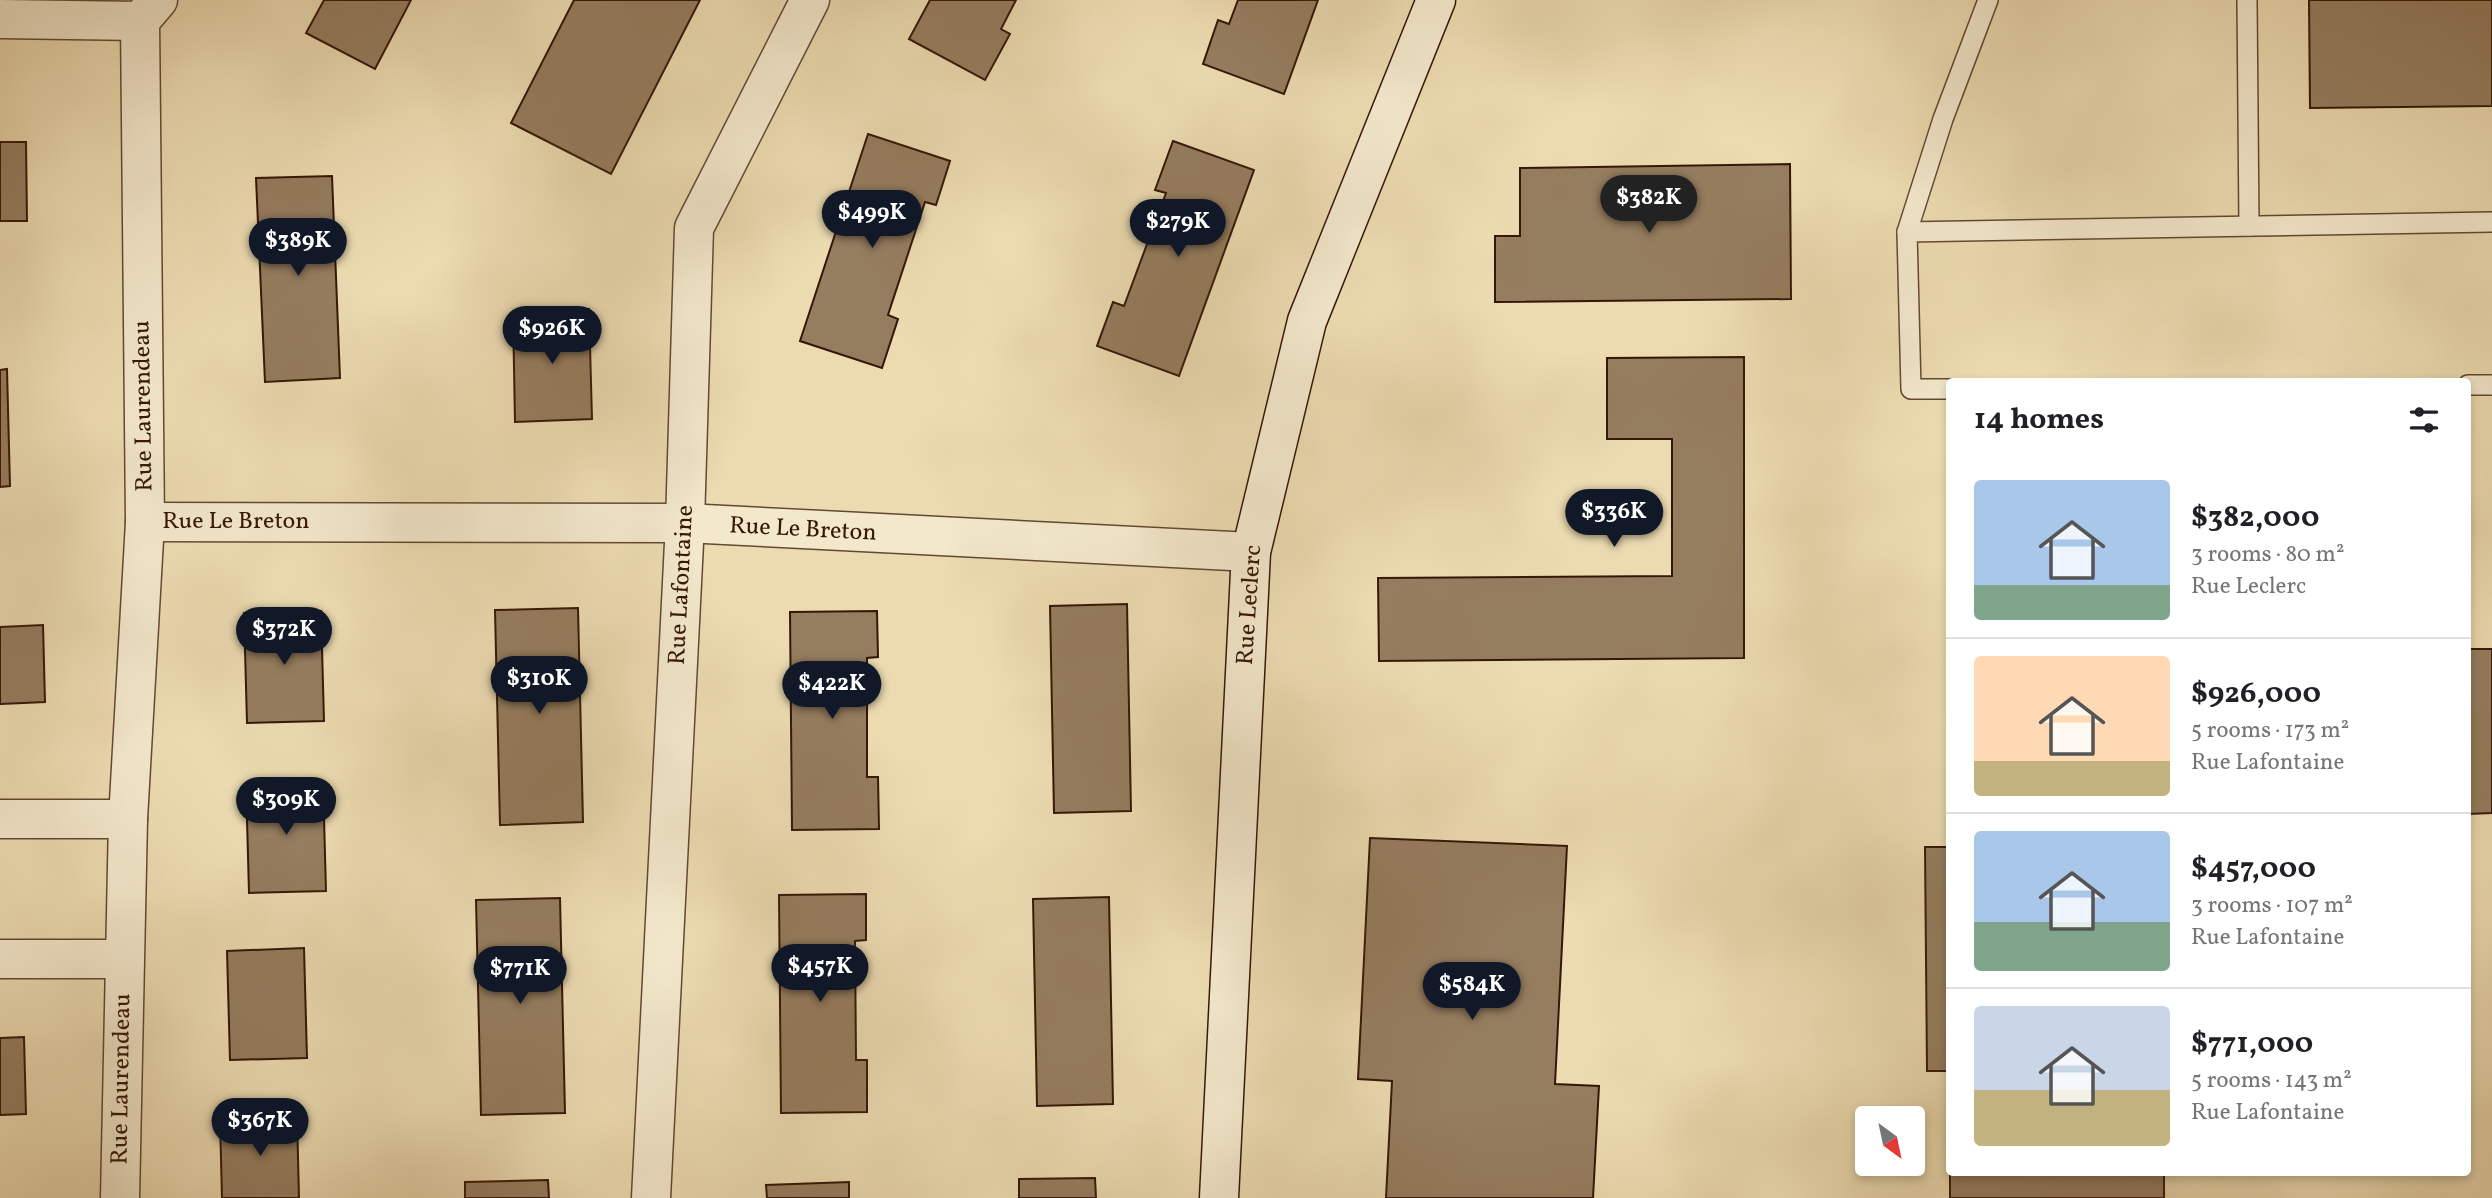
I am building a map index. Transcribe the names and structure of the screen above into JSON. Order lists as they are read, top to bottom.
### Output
{
  "streets": {
    "street": [
      "Rue Laurendeau",
      "Rue Le Breton",
      "Rue Lafontaine",
      "Rue Leclerc"
    ]
  },
  "crossings": [
    ["Rue Laurendeau", "Rue Le Breton"],
    ["Rue Le Breton", "Rue Lafontaine"],
    ["Rue Le Breton", "Rue Leclerc"]
  ],
  "north": "bottom right",
  "page": {
    "price": [
      "$382K",
      "$499K",
      "$279K",
      "$389K",
      "$926K",
      "$336K",
      "$372K",
      "$310K",
      "$422K",
      "$309K",
      "$457K",
      "$771K",
      "$584K",
      "$367K"
    ],
    "heading": "14 homes",
    "list": [
      {
        "name": "$382,000",
        "note": "3 rooms · 80 m² · Rue Leclerc"
      },
      {
        "name": "$926,000",
        "note": "5 rooms · 173 m² · Rue Lafontaine"
      },
      {
        "name": "$457,000",
        "note": "3 rooms · 107 m² · Rue Lafontaine"
      },
      {
        "name": "$771,000",
        "note": "5 rooms · 143 m² · Rue Lafontaine"
      }
    ]
  }
}
